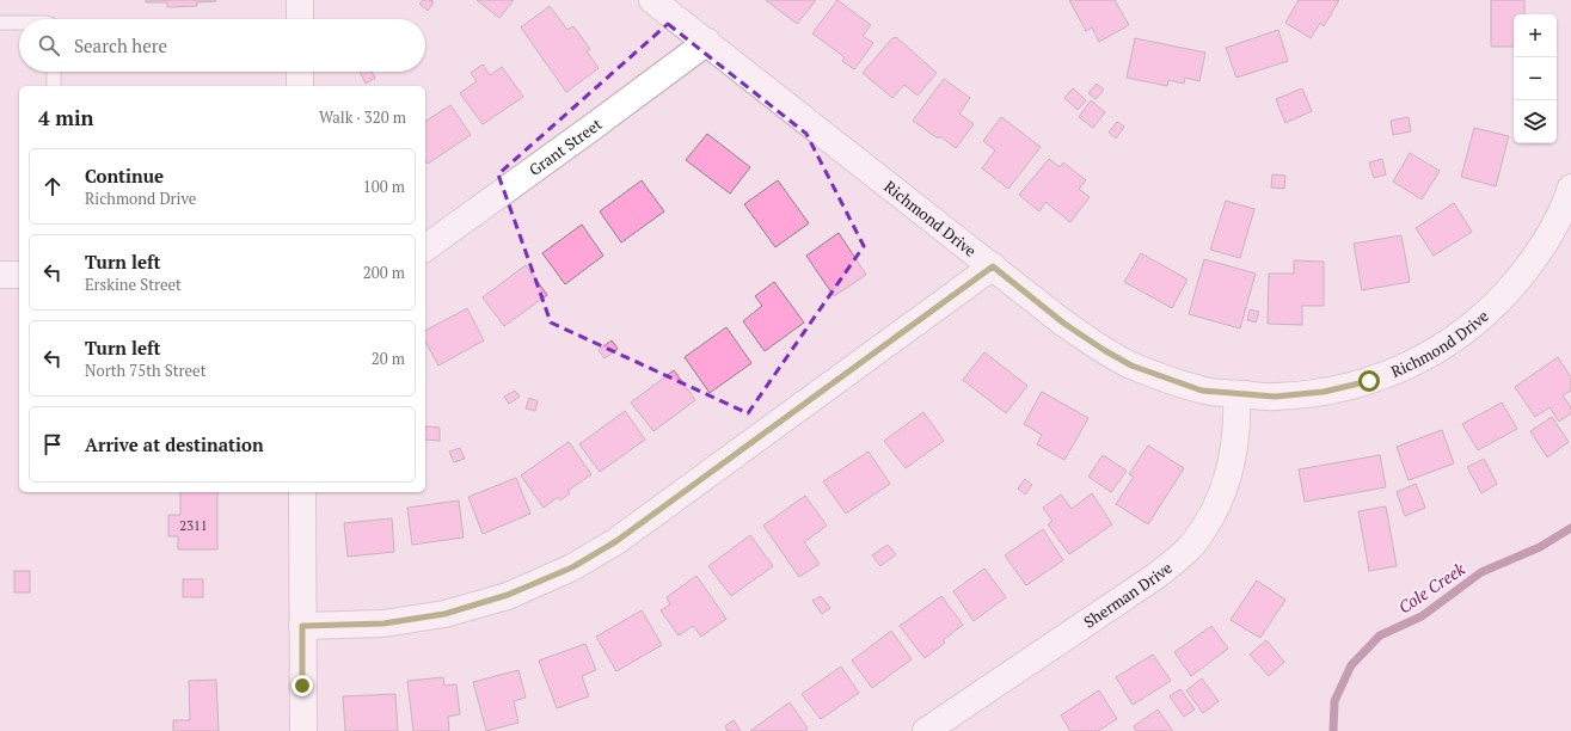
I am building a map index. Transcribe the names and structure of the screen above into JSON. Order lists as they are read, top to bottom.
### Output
{
  "streets": {
    "street": ["Grant Street", "Richmond Drive", "Sherman Drive"]
  },
  "crossings": [
    ["Grant Street", "Richmond Drive"],
    ["Richmond Drive", "Sherman Drive"]
  ],
  "water": ["Cole Creek"],
  "house_numbers": ["2311"],
  "page": {
    "map_buttons": ["+", "−"],
    "search": "Search here",
    "heading": ["4 min", "Walk · 320 m"],
    "list": [
      ["Continue", "Richmond Drive", "100 m"],
      ["Turn left", "Erskine Street", "200 m"],
      ["Turn left", "North 75th Street", "20 m"],
      "Arrive at destination"
    ]
  }
}
